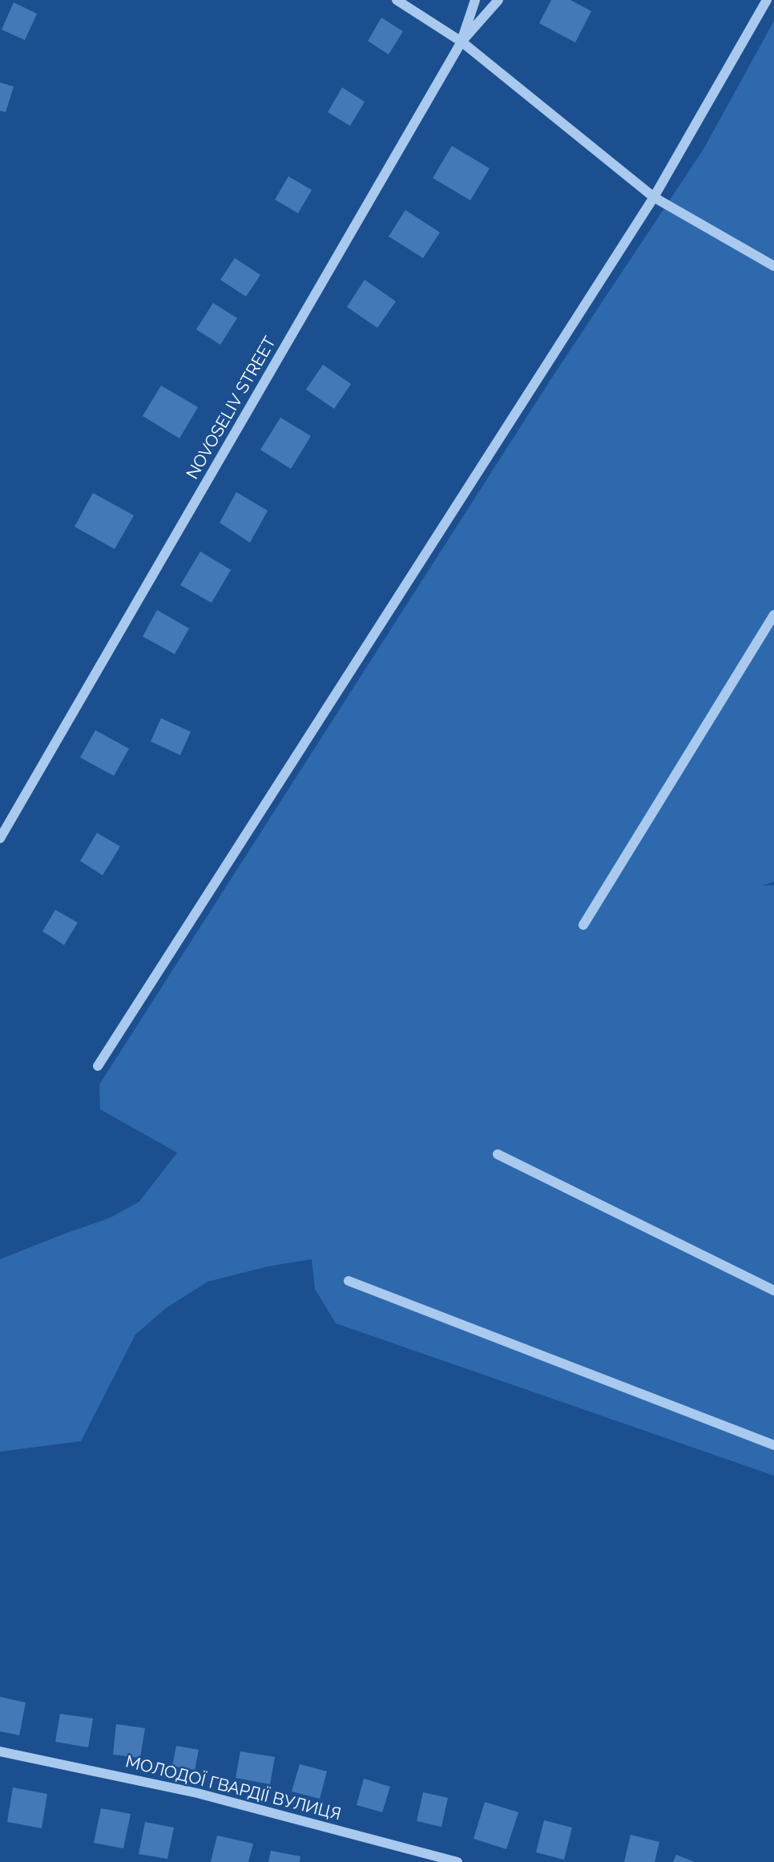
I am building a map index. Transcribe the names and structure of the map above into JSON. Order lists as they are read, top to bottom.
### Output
{
  "streets": {
    "street": ["NOVOSELIV STREET", "МОЛОДОЇ ГВАРДІЇ ВУЛИЦЯ"]
  }
}
